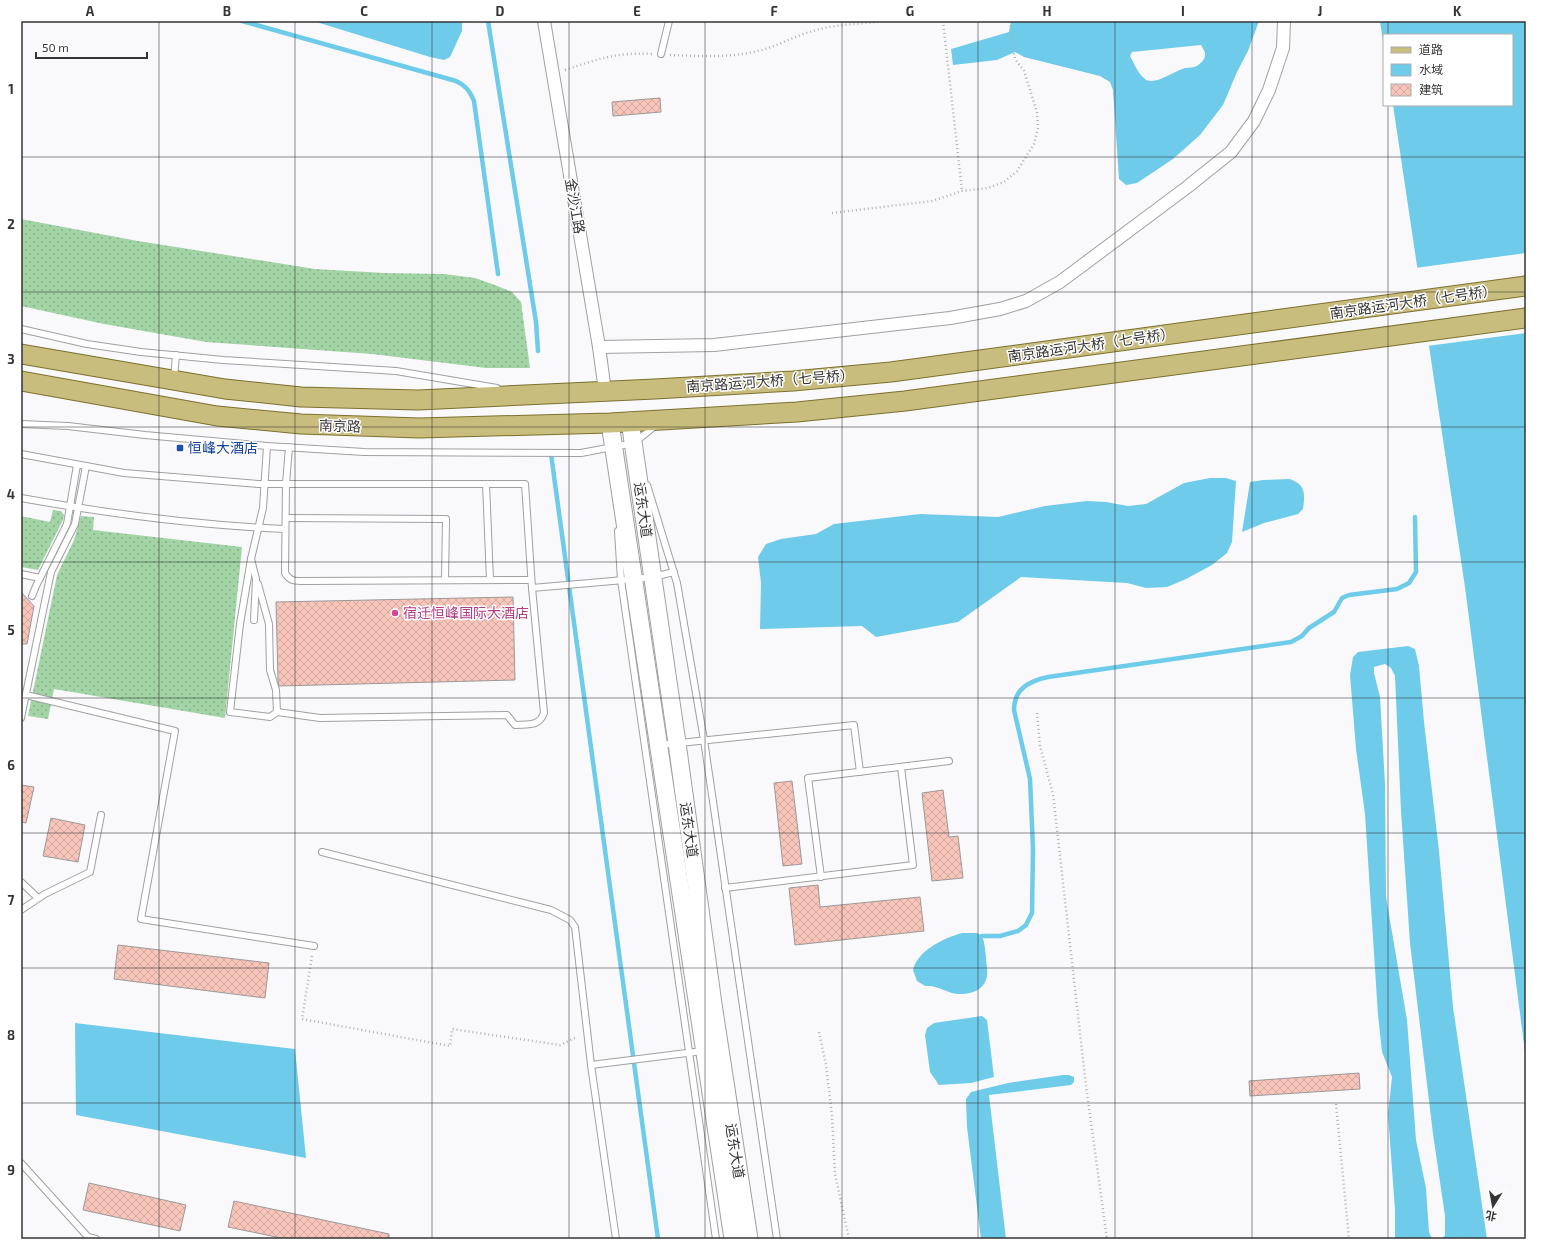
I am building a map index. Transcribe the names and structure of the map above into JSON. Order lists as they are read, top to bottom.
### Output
{
  "streets": {
    "main road": ["南京路运河大桥（七号桥）", "南京路", "运东大道"],
    "street": ["金沙江路"]
  },
  "crossings": [
    ["金沙江路", "南京路"],
    ["南京路运河大桥（七号桥）", "南京路"],
    ["南京路", "运东大道"]
  ],
  "places": {
    "transit": ["恒峰大酒店"],
    "other": ["宿迁恒峰国际大酒店"]
  },
  "legend": ["道路", "水域", "建筑"],
  "scale_bar": "50 m",
  "north": "bottom",
  "grid": {
    "columns": [
      "A",
      "B",
      "C",
      "D",
      "E",
      "F",
      "G",
      "H",
      "I",
      "J",
      "K"
    ],
    "rows": [
      "1",
      "2",
      "3",
      "4",
      "5",
      "6",
      "7",
      "8",
      "9"
    ]
  }
}
